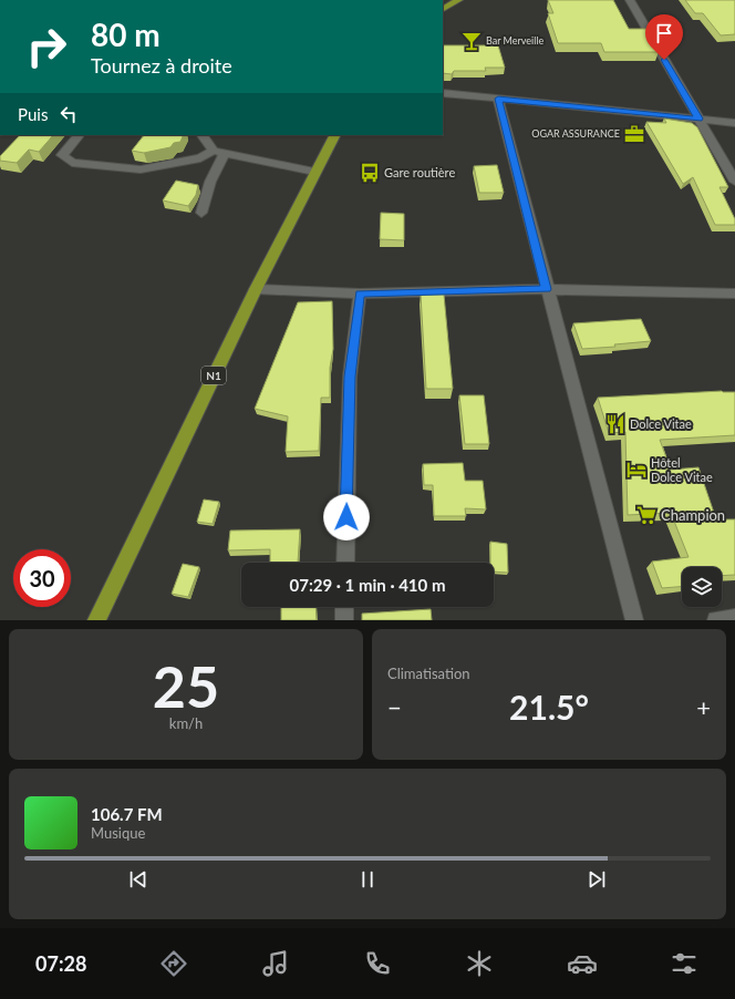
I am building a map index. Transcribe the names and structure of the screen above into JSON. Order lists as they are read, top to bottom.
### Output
{
  "streets": {
    "highway": ["N1"]
  },
  "places": {
    "bar": ["Bar Merveille"],
    "office": ["OGAR ASSURANCE"],
    "bus stop": ["Gare routière"],
    "restaurant": ["Dolce Vitae"],
    "hotel": ["Hôtel Dolce Vitae"],
    "supermarket": ["Champion"]
  },
  "page": {
    "turn": ["80 m", "Tournez à droite"],
    "then": "Puis",
    "limit": "30",
    "trip": "07:29 · 1 min · 410 m",
    "tile": [
      ["25", "km/h"],
      "Climatisation"
    ],
    "heat": ["−", "21.5°", "+"],
    "song": ["106.7 FM", "Musique"],
    "tabs": "07:28"
  }
}
